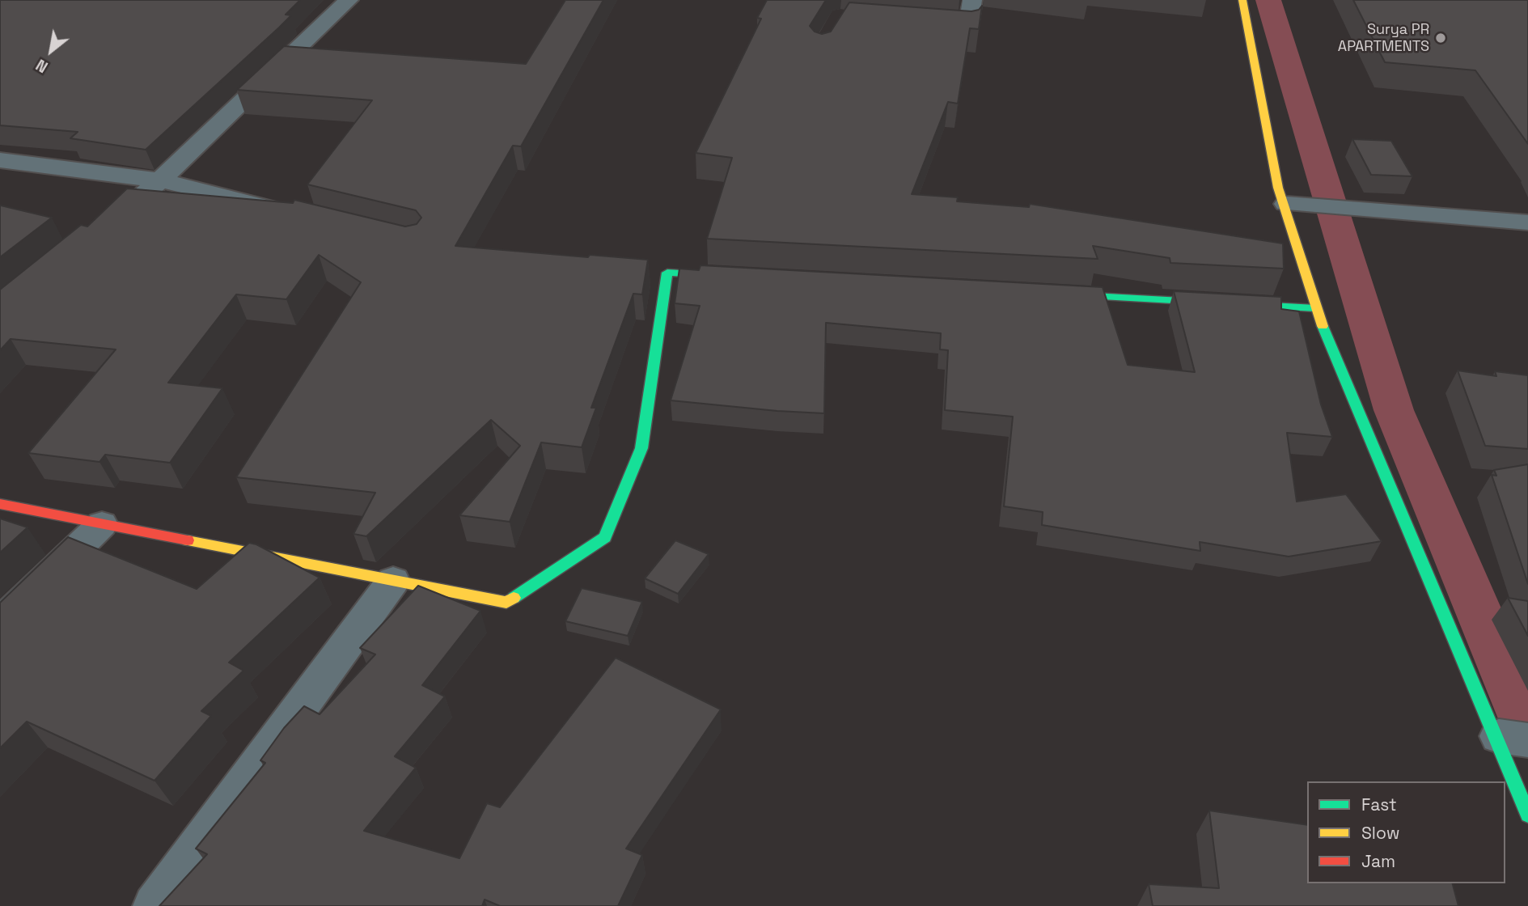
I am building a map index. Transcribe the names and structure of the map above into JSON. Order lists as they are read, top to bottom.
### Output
{
  "places": ["Surya PR APARTMENTS"],
  "legend": ["Fast", "Slow", "Jam"],
  "north": "bottom left"
}
